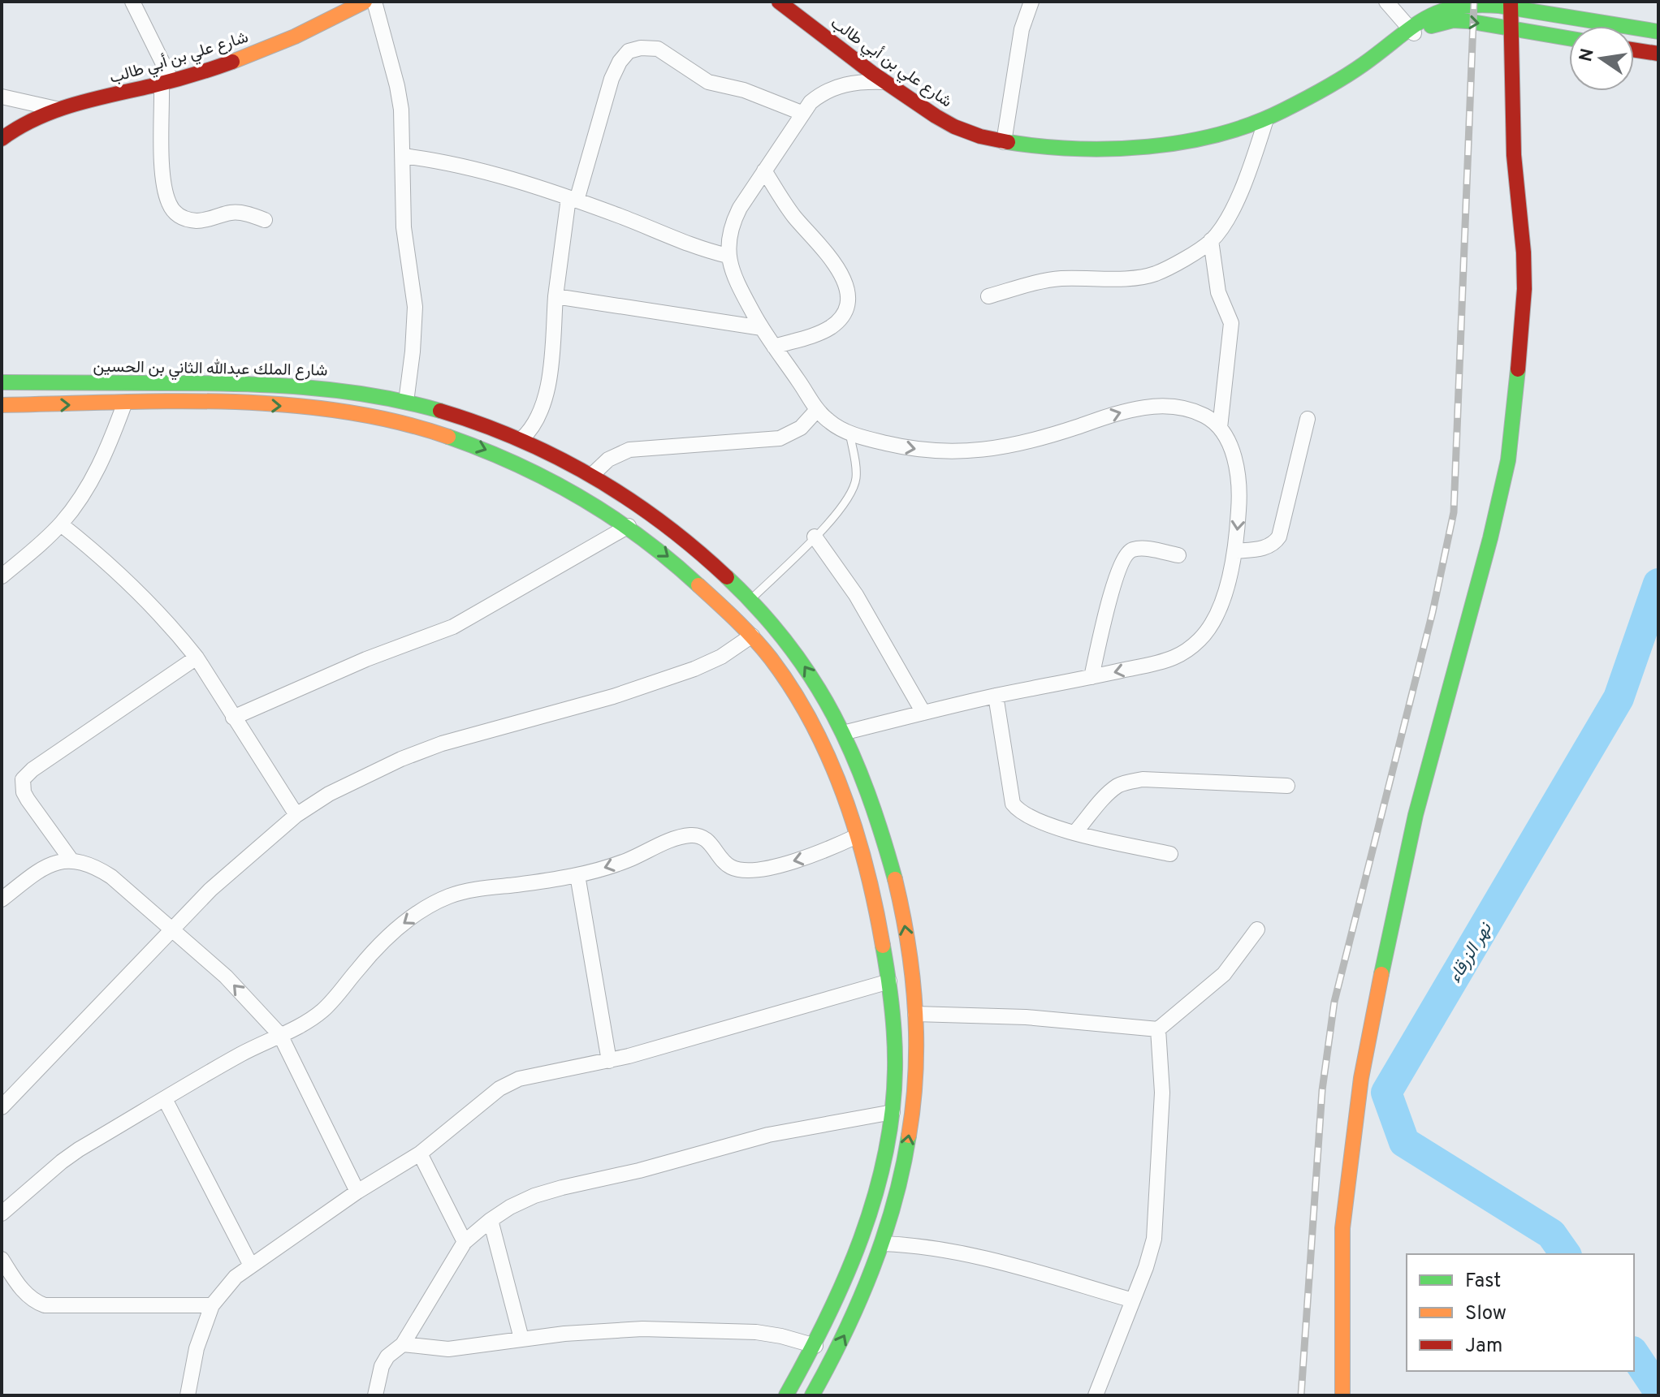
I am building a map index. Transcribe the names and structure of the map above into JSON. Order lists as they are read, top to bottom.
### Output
{
  "streets": {
    "main road": ["شارع علي بن أبي طالب", "شارع الملك عبدالله الثاني بن الحسين"]
  },
  "water": ["نهر الزرقاء"],
  "legend": ["Fast", "Slow", "Jam"],
  "north": "left"
}
